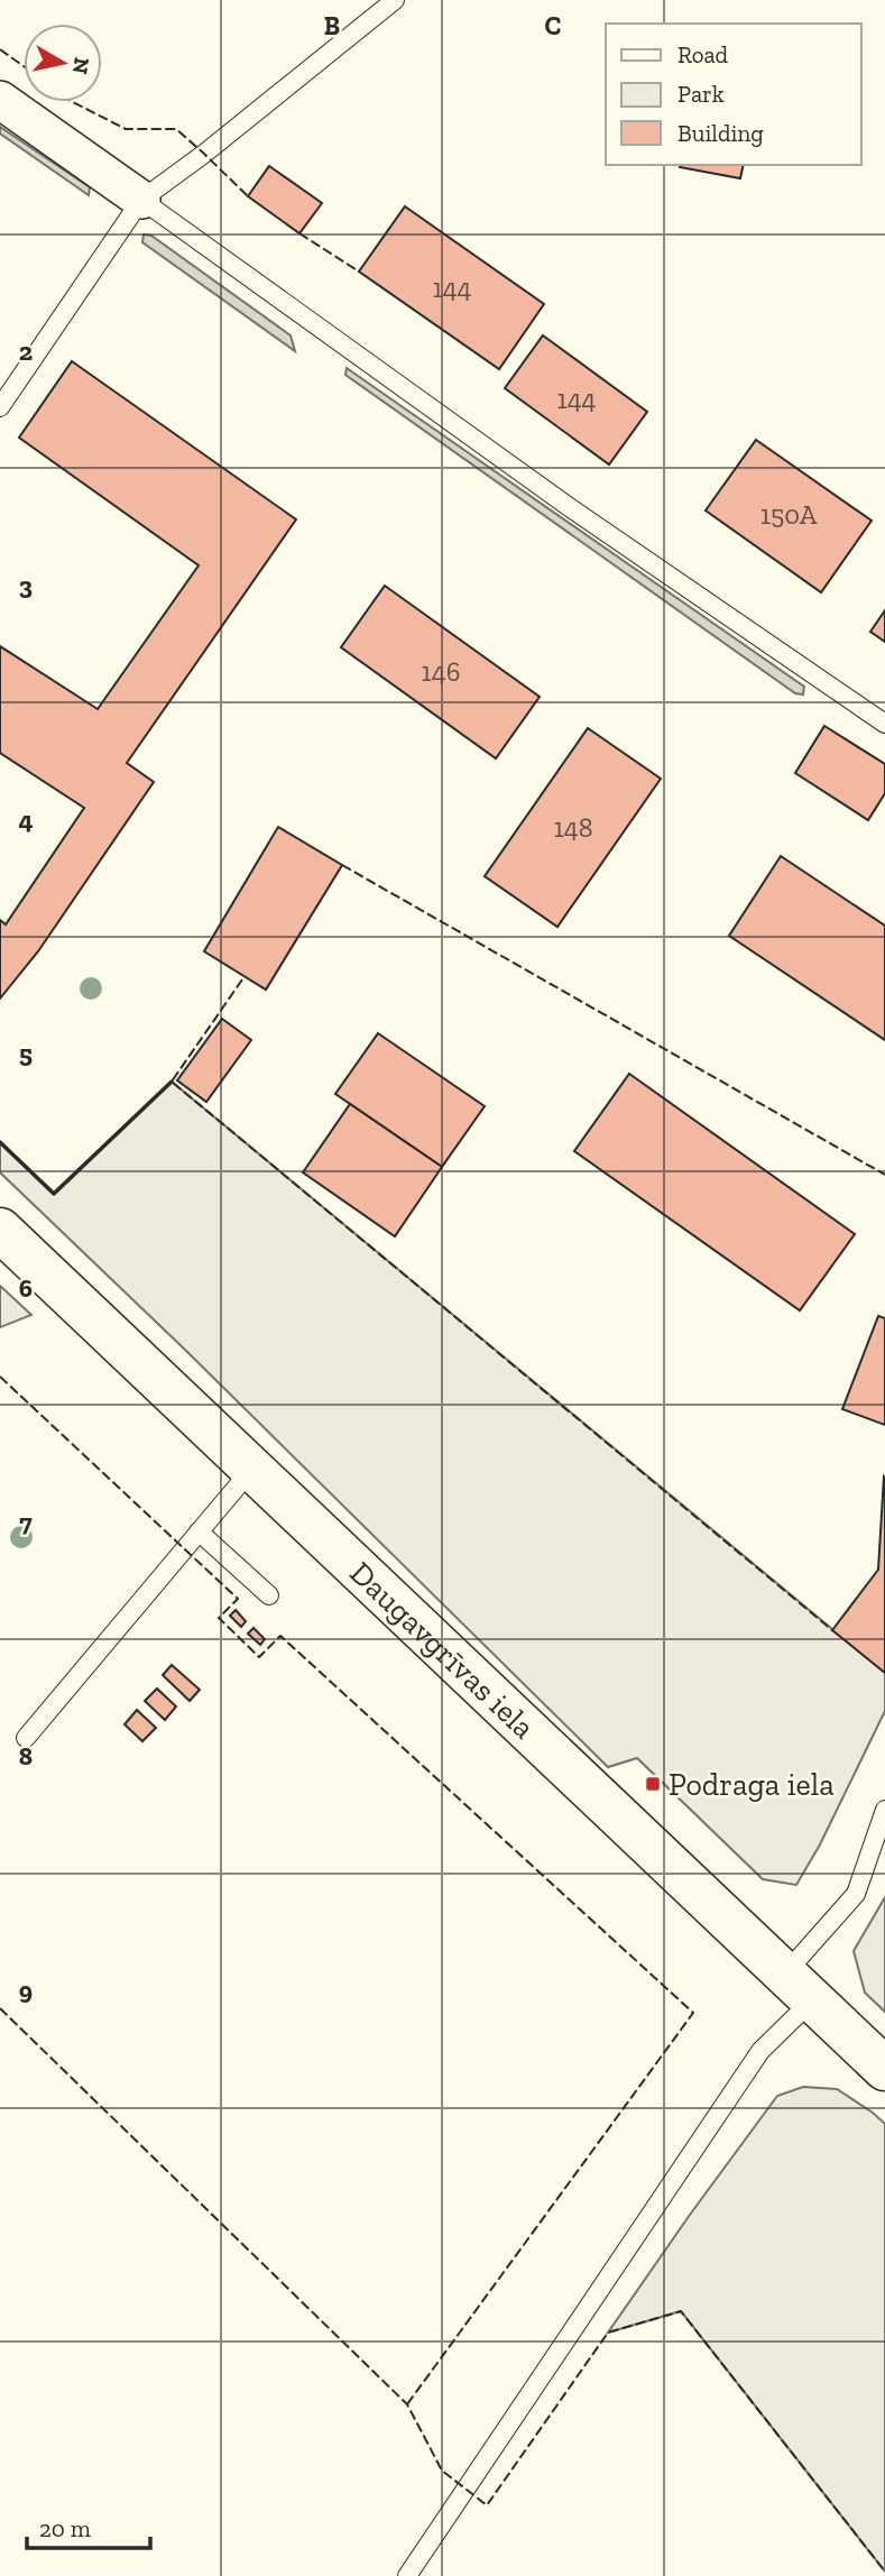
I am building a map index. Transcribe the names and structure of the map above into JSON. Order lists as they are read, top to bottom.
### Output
{
  "streets": {
    "main road": ["Daugavgrīvas iela"]
  },
  "places": {
    "transit": ["Podraga iela"]
  },
  "house_numbers": [
    "144",
    "144",
    "150A",
    "146",
    "148"
  ],
  "legend": ["Road", "Park", "Building"],
  "scale_bar": "20 m",
  "north": "right",
  "grid": {
    "columns": ["B", "C"],
    "rows": [
      "2",
      "3",
      "4",
      "5",
      "6",
      "7",
      "8",
      "9"
    ]
  }
}
